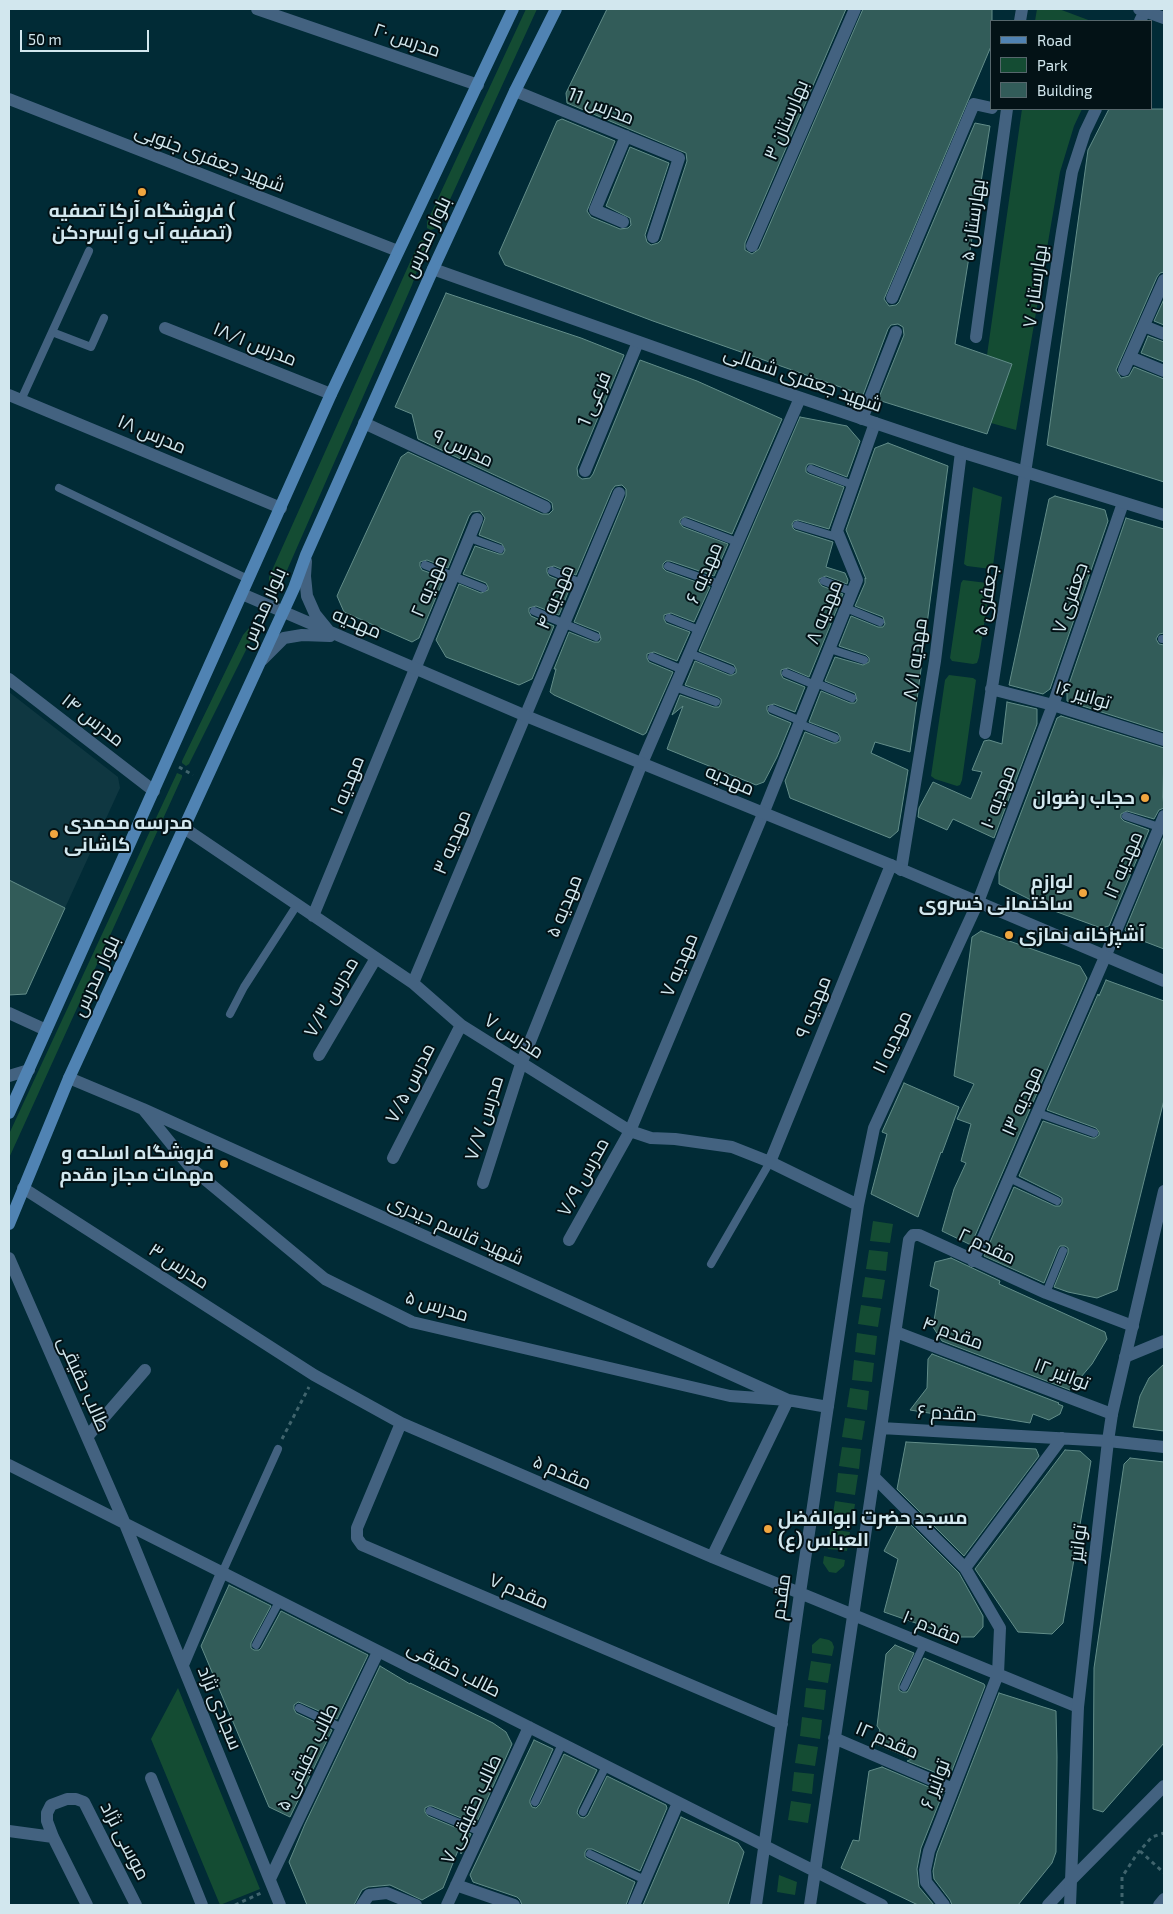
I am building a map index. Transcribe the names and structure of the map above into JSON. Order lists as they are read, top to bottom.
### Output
{
  "streets": {
    "main road": ["بلوار مدرس"],
    "street": [
      "مدرس ۲۰",
      "مدرس 11",
      "بهارستان ۳",
      "شهید جعفری جنوبی",
      "بهارستان ۵",
      "بهارستان ۷",
      "مدرس ۱۸/۱",
      "شهید جعفری شمالی",
      "فرعی 1",
      "مدرس ۱۸",
      "مدرس ۹",
      "مهدیه ۶",
      "مهدیه ۲",
      "مهدیه ۴",
      "جعفری ۷",
      "جعفری ۵",
      "مهدیه ۸",
      "مهدیه",
      "مهدیه ۸/۱",
      "توانیر ۱۶",
      "مدرس ۱۴",
      "مهدیه ۱",
      "مهدیه ۱۰",
      "مهدیه ۳",
      "مهدیه ۱۲",
      "مهدیه ۵",
      "مهدیه ۷",
      "مدرس ۷/۳",
      "مهدیه ۹",
      "مدرس ۷",
      "مهدیه ۱۱",
      "مدرس ۷/۵",
      "مهدیه ۱۳",
      "مدرس ۷/۷",
      "مدرس ۷/۹",
      "شهید قاسم حیدری",
      "مقدم ۲",
      "مدرس ۳",
      "مدرس ۵",
      "مقدم ۴",
      "توانیر ۱۲",
      "طالب حقیقی",
      "مقدم ۶",
      "مقدم ۵",
      "توانیر",
      "مقدم ۷",
      "مقدم",
      "مقدم ۱۰",
      "سجادی نژاد",
      "مقدم ۱۲",
      "طالب حقیقی ۵",
      "توانیر ۶",
      "طالب حقیقی ۷",
      "موسی نژاد"
    ]
  },
  "crossings": [
    ["مدرس ۲۰", "بلوار مدرس"],
    ["مدرس 11", "بلوار مدرس"],
    ["شهید جعفری جنوبی", "بلوار مدرس"],
    ["بلوار مدرس", "مدرس ۱۸/۱"],
    ["بلوار مدرس", "شهید جعفری شمالی"],
    ["بلوار مدرس", "مدرس ۱۸"],
    ["بلوار مدرس", "مدرس ۹"],
    ["بلوار مدرس", "مهدیه"],
    ["بلوار مدرس", "مدرس ۱۴"],
    ["بلوار مدرس", "مدرس ۷"],
    ["بلوار مدرس", "شهید قاسم حیدری"],
    ["بلوار مدرس", "مدرس ۳"],
    ["بهارستان ۷", "شهید جعفری شمالی"],
    ["بهارستان ۷", "جعفری ۵"],
    ["شهید جعفری شمالی", "فرعی 1"],
    ["شهید جعفری شمالی", "مهدیه ۶"],
    ["شهید جعفری شمالی", "جعفری ۷"],
    ["شهید جعفری شمالی", "جعفری ۵"],
    ["شهید جعفری شمالی", "مهدیه ۸"],
    ["شهید جعفری شمالی", "مهدیه ۸/۱"],
    ["مهدیه ۶", "مهدیه"],
    ["مهدیه ۶", "مهدیه ۵"],
    ["مهدیه ۲", "مهدیه"],
    ["مهدیه ۲", "مهدیه ۱"],
    ["مهدیه ۴", "مهدیه"],
    ["مهدیه ۴", "مهدیه ۳"],
    ["جعفری ۷", "توانیر ۱۶"],
    ["جعفری ۷", "مهدیه ۱۰"],
    ["جعفری ۵", "توانیر ۱۶"],
    ["مهدیه ۸", "مهدیه"],
    ["مهدیه ۸", "مهدیه ۷"],
    ["مهدیه", "مهدیه ۸/۱"],
    ["مهدیه", "مهدیه ۱"],
    ["مهدیه", "مهدیه ۱۰"],
    ["مهدیه", "مهدیه ۳"],
    ["مهدیه", "مهدیه ۱۲"],
    ["مهدیه", "مهدیه ۵"],
    ["مهدیه", "مهدیه ۷"],
    ["مهدیه", "مهدیه ۹"],
    ["مهدیه", "مهدیه ۱۱"],
    ["مهدیه", "مهدیه ۱۳"],
    ["مهدیه ۸/۱", "مهدیه ۹"],
    ["توانیر ۱۶", "مهدیه ۱۰"],
    ["مهدیه ۱", "مدرس ۷"],
    ["مهدیه ۱۰", "مهدیه ۱۱"],
    ["مهدیه ۳", "مدرس ۷"],
    ["مهدیه ۱۲", "مهدیه ۱۳"],
    ["مهدیه ۵", "مدرس ۷"],
    ["مهدیه ۵", "مدرس ۷/۷"],
    ["مهدیه ۷", "مدرس ۷"],
    ["مهدیه ۷", "مدرس ۷/۹"],
    ["مدرس ۷/۳", "مدرس ۷"],
    ["مهدیه ۹", "مدرس ۷"],
    ["مدرس ۷", "مهدیه ۱۱"],
    ["مدرس ۷", "مدرس ۷/۵"],
    ["مدرس ۷", "مدرس ۷/۷"],
    ["مدرس ۷", "مدرس ۷/۹"],
    ["مدرس ۷", "مقدم"],
    ["مهدیه ۱۱", "مقدم"],
    ["مهدیه ۱۳", "مقدم ۲"],
    ["شهید قاسم حیدری", "مدرس ۵"],
    ["شهید قاسم حیدری", "مقدم"],
    ["مقدم ۲", "مقدم ۴"],
    ["مقدم ۲", "توانیر"],
    ["مدرس ۳", "مقدم ۵"],
    ["مقدم ۴", "توانیر ۱۲"],
    ["توانیر ۱۲", "توانیر"],
    ["طالب حقیقی", "مقدم"],
    ["طالب حقیقی", "سجادی نژاد"],
    ["طالب حقیقی", "طالب حقیقی ۵"],
    ["طالب حقیقی", "طالب حقیقی ۷"],
    ["مقدم ۶", "توانیر"],
    ["مقدم ۵", "مقدم ۷"],
    ["مقدم ۵", "مقدم"],
    ["مقدم ۵", "مقدم ۱۰"],
    ["توانیر", "مقدم ۱۰"],
    ["مقدم ۷", "مقدم"],
    ["مقدم", "مقدم ۱۰"],
    ["مقدم ۱۰", "توانیر ۶"],
    ["سجادی نژاد", "طالب حقیقی ۵"],
    ["مقدم ۱۲", "توانیر ۶"]
  ],
  "places": [
    "فروشگاه آرکا تصفیه ( تصفیه آب و آبسردکن)",
    "حجاب رضوان",
    "مدرسه محمدی کاشانی",
    "لوازم ساختمانی خسروی",
    "آشپزخانه نمازی",
    "فروشگاه اسلحه و مهمات مجاز مقدم",
    "مسجد حضرت ابوالفضل العباس (ع)"
  ],
  "legend": ["Road", "Park", "Building"],
  "scale_bar": "50 m"
}
